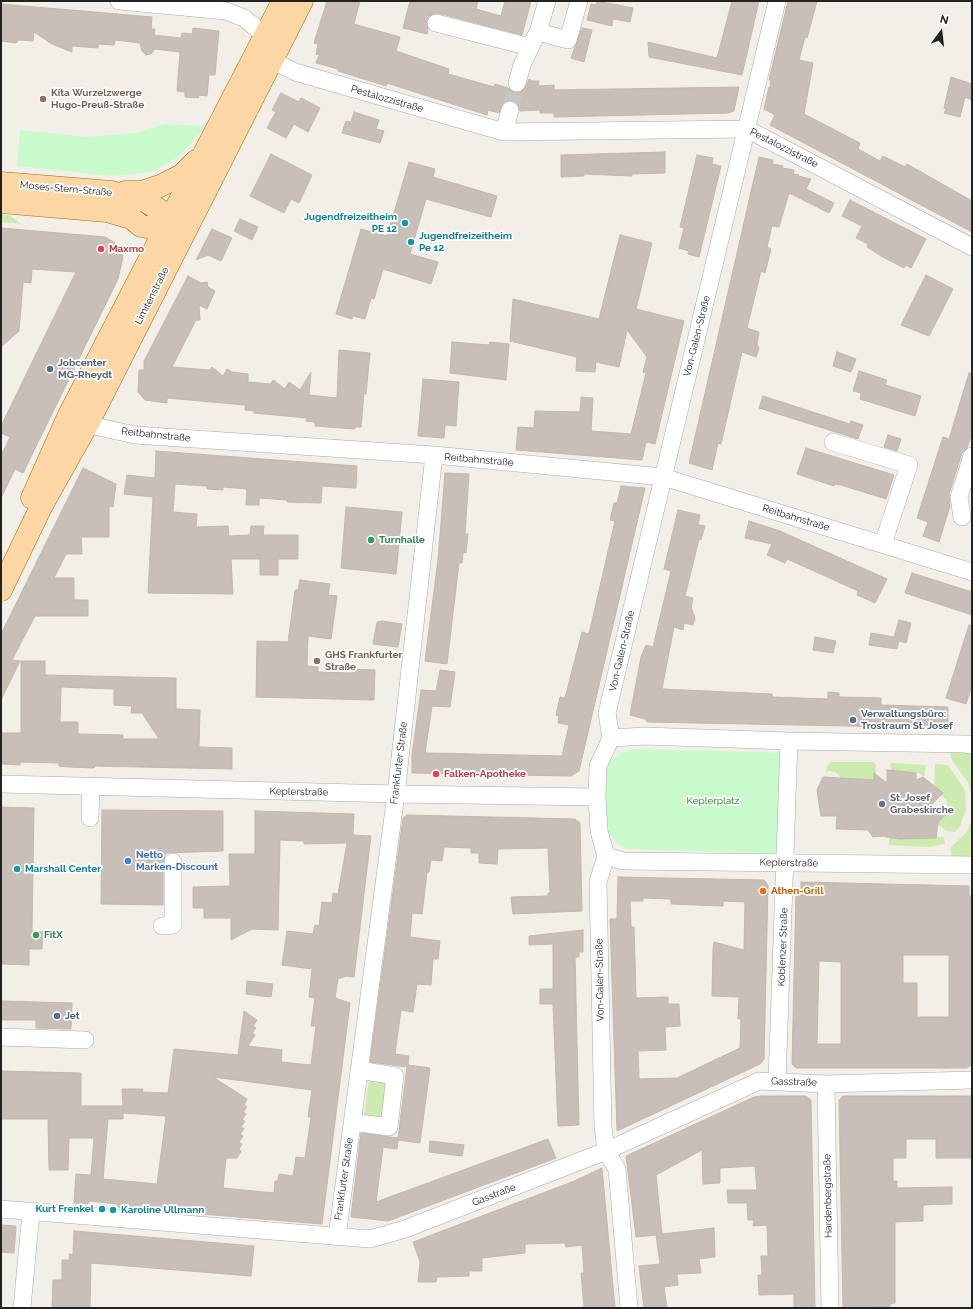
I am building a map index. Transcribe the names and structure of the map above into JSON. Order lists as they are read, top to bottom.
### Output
{
  "streets": {
    "main road": ["Moses-Stern-Straße", "Limitenstraße"],
    "street": [
      "Pestalozzistraße",
      "Von-Galen-Straße",
      "Reitbahnstraße",
      "Frankfurter Straße",
      "Keplerstraße",
      "Koblenzer Straße",
      "Gasstraße",
      "Hardenbergstraße"
    ]
  },
  "crossings": [
    ["Pestalozzistraße", "Limitenstraße"],
    ["Pestalozzistraße", "Von-Galen-Straße"],
    ["Moses-Stern-Straße", "Limitenstraße"],
    ["Limitenstraße", "Reitbahnstraße"],
    ["Von-Galen-Straße", "Reitbahnstraße"],
    ["Von-Galen-Straße", "Keplerstraße"],
    ["Von-Galen-Straße", "Gasstraße"],
    ["Reitbahnstraße", "Frankfurter Straße"],
    ["Frankfurter Straße", "Keplerstraße"],
    ["Frankfurter Straße", "Gasstraße"],
    ["Keplerstraße", "Koblenzer Straße"],
    ["Koblenzer Straße", "Gasstraße"],
    ["Gasstraße", "Hardenbergstraße"]
  ],
  "parks": ["Keplerplatz"],
  "places": [
    "Kita Wurzelzwerge Hugo-Preuß-Straße",
    "Jugendfreizeitheim PE 12",
    "Jugendfreizeitheim Pe 12",
    "Maxmo",
    "Jobcenter MG-Rheydt",
    "Turnhalle",
    "GHS Frankfurter Straße",
    "Verwaltungsbüro: Trostraum St. Josef",
    "Falken-Apotheke",
    "St. Josef Grabeskirche",
    "Netto Marken-Discount",
    "Marshall Center",
    "Athen-Grill",
    "FitX",
    "Jet",
    "Kurt Frenkel",
    "Karoline Ullmann"
  ],
  "north": "top"
}
